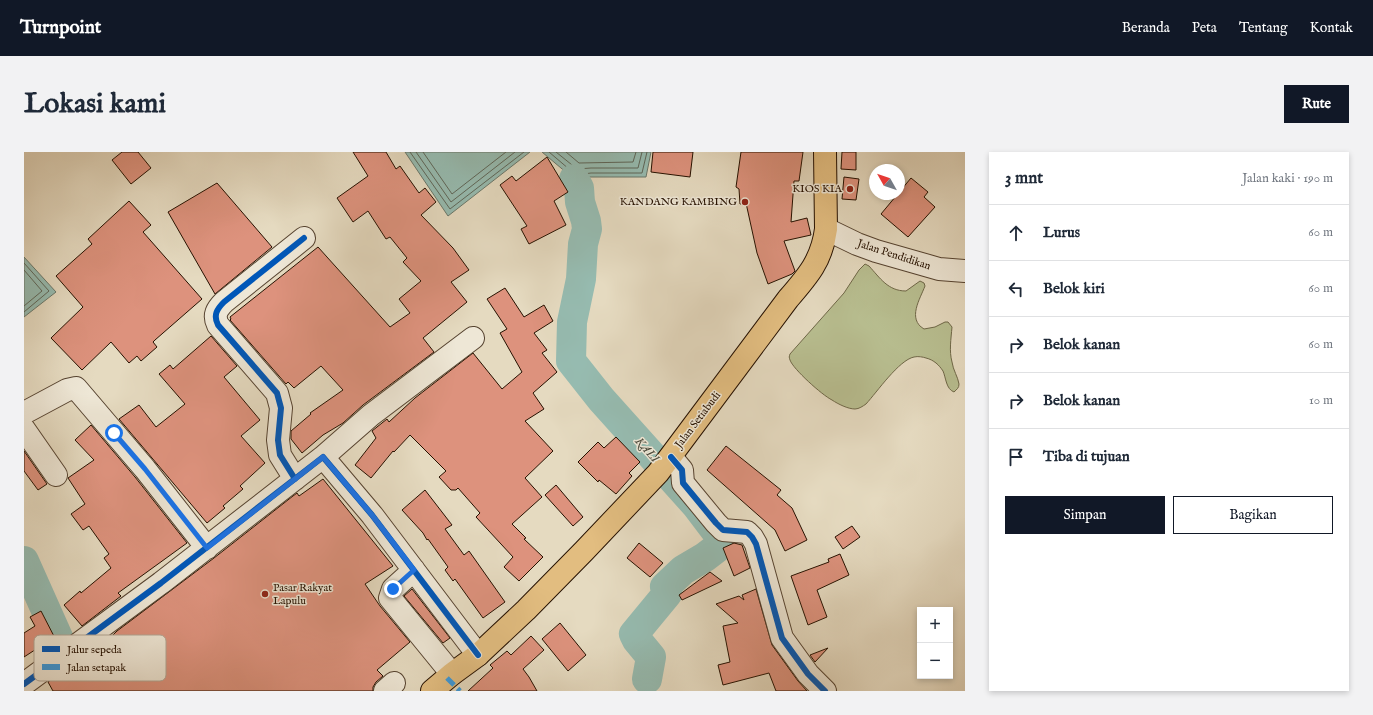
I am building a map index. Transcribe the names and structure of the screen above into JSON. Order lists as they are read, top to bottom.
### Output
{
  "streets": {
    "highway": ["Jalan Setiabudi"],
    "street": ["Jalan Pendidikan"]
  },
  "crossings": [
    ["Jalan Pendidikan", "Jalan Setiabudi"]
  ],
  "water": ["KALI"],
  "places": ["KIOS KIA", "KANDANG KAMBING", "Pasar Rakyat Lapulu"],
  "legend": ["Jalur sepeda", "Jalan setapak"],
  "north": "top left",
  "page": {
    "header": "Turnpoint",
    "nav": [
      "Beranda",
      "Peta",
      "Tentang",
      "Kontak"
    ],
    "buttons": [
      "Rute",
      ["Simpan", "Bagikan"]
    ],
    "title": "Lokasi kami",
    "heading": ["3 mnt", "Jalan kaki · 190 m"],
    "list": [
      ["Lurus", "60 m"],
      ["Belok kiri", "60 m"],
      ["Belok kanan", "60 m"],
      ["Belok kanan", "10 m"],
      "Tiba di tujuan"
    ],
    "map_buttons": ["+", "−"]
  }
}
